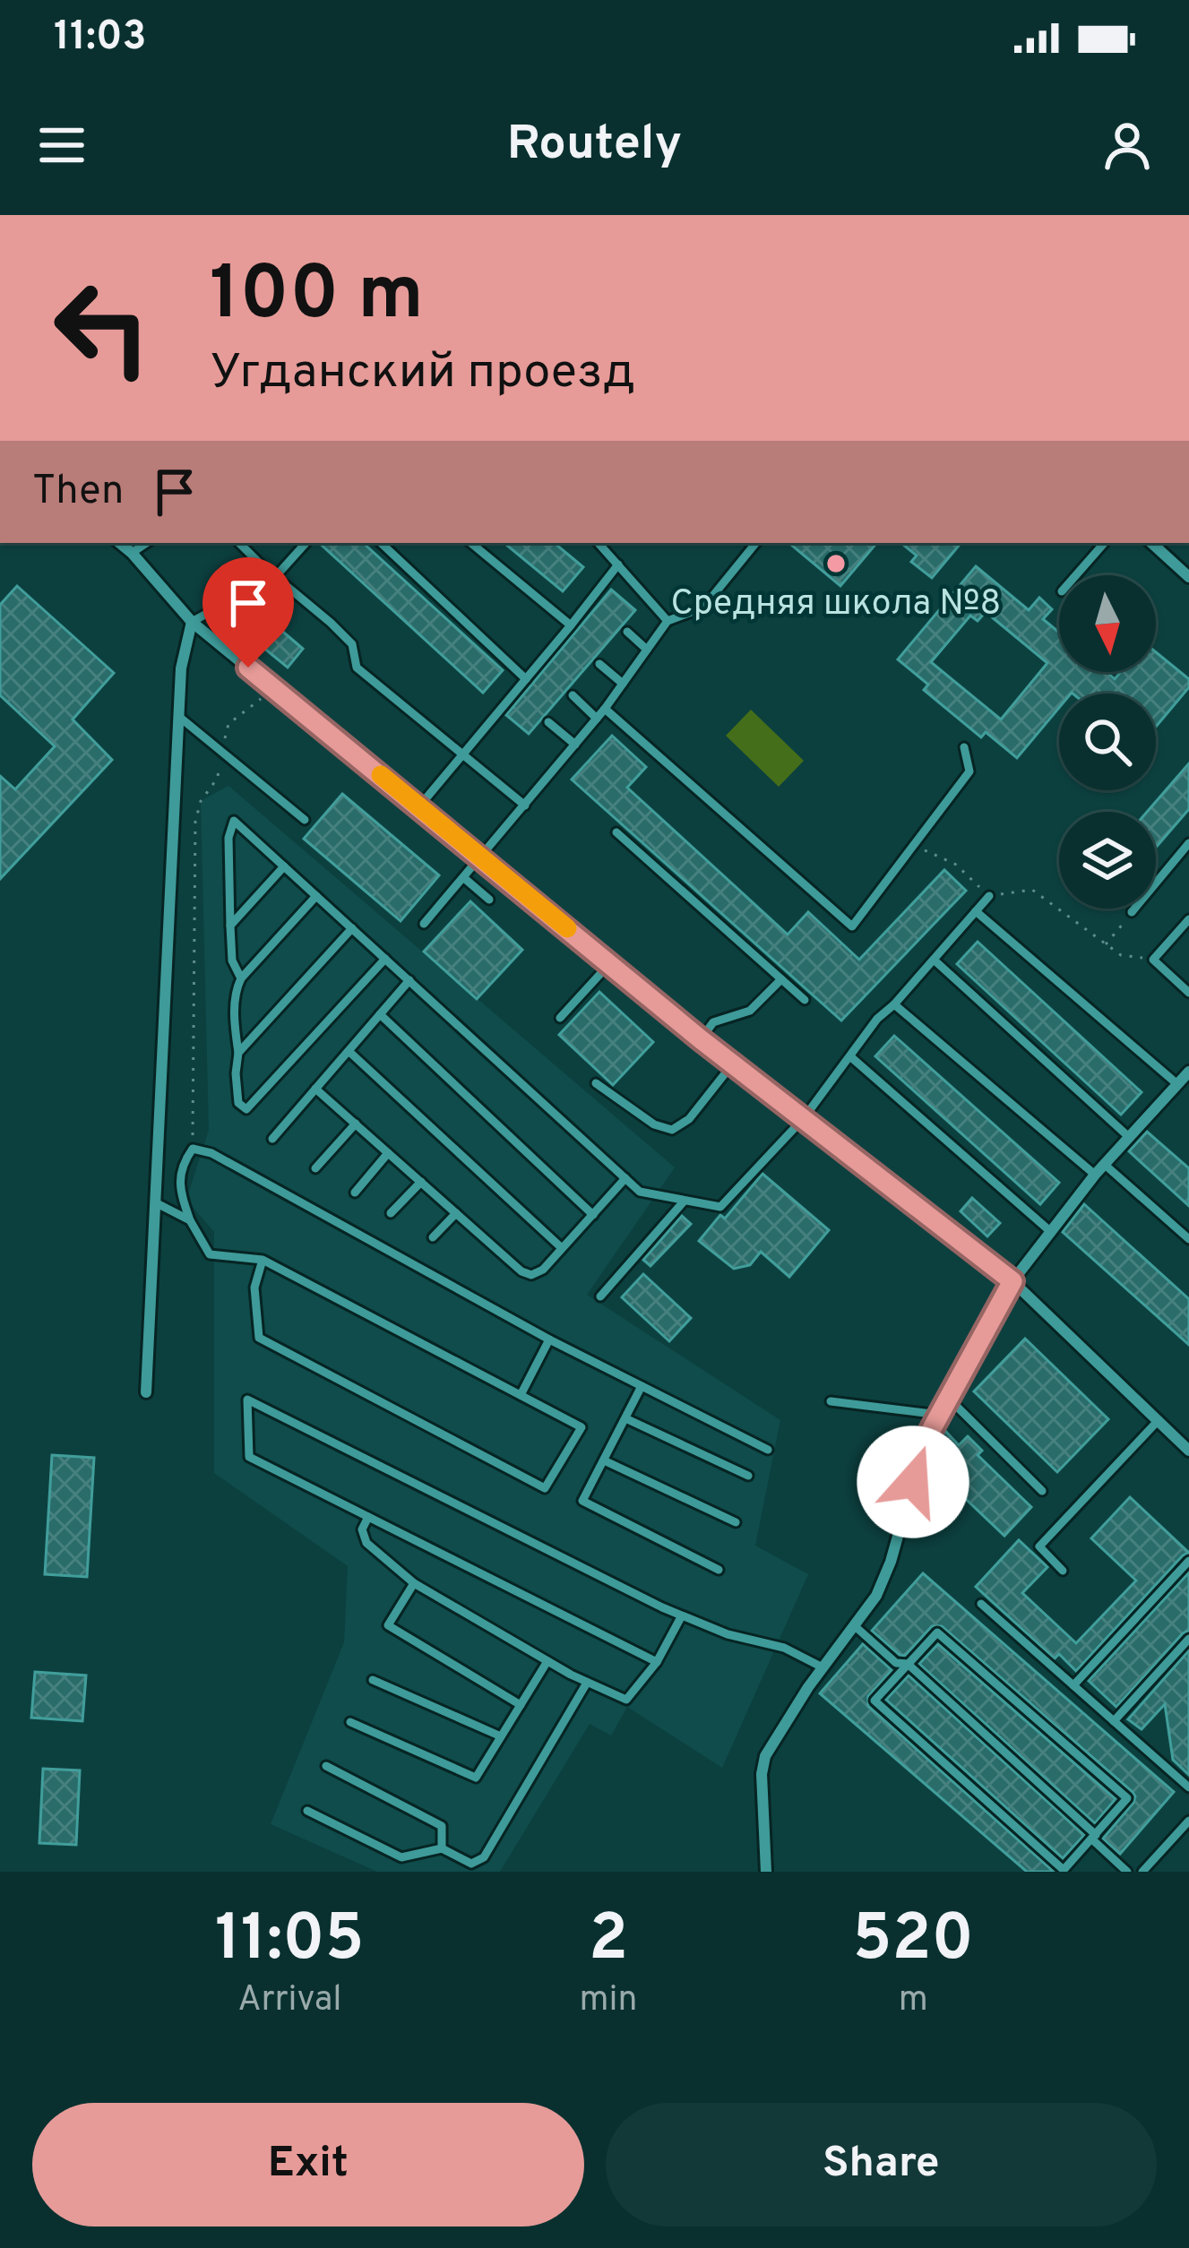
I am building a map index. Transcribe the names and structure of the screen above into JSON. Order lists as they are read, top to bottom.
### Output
{
  "places": ["Средняя школа №8"],
  "north": "bottom",
  "page": {
    "status": "11:03",
    "header": "Routely",
    "turn": ["100 m", "Угданский проезд"],
    "then": "Then",
    "eta": [
      "11:05",
      "Arrival",
      "2",
      "min",
      "520",
      "m"
    ],
    "buttons": ["Exit", "Share"]
  }
}
